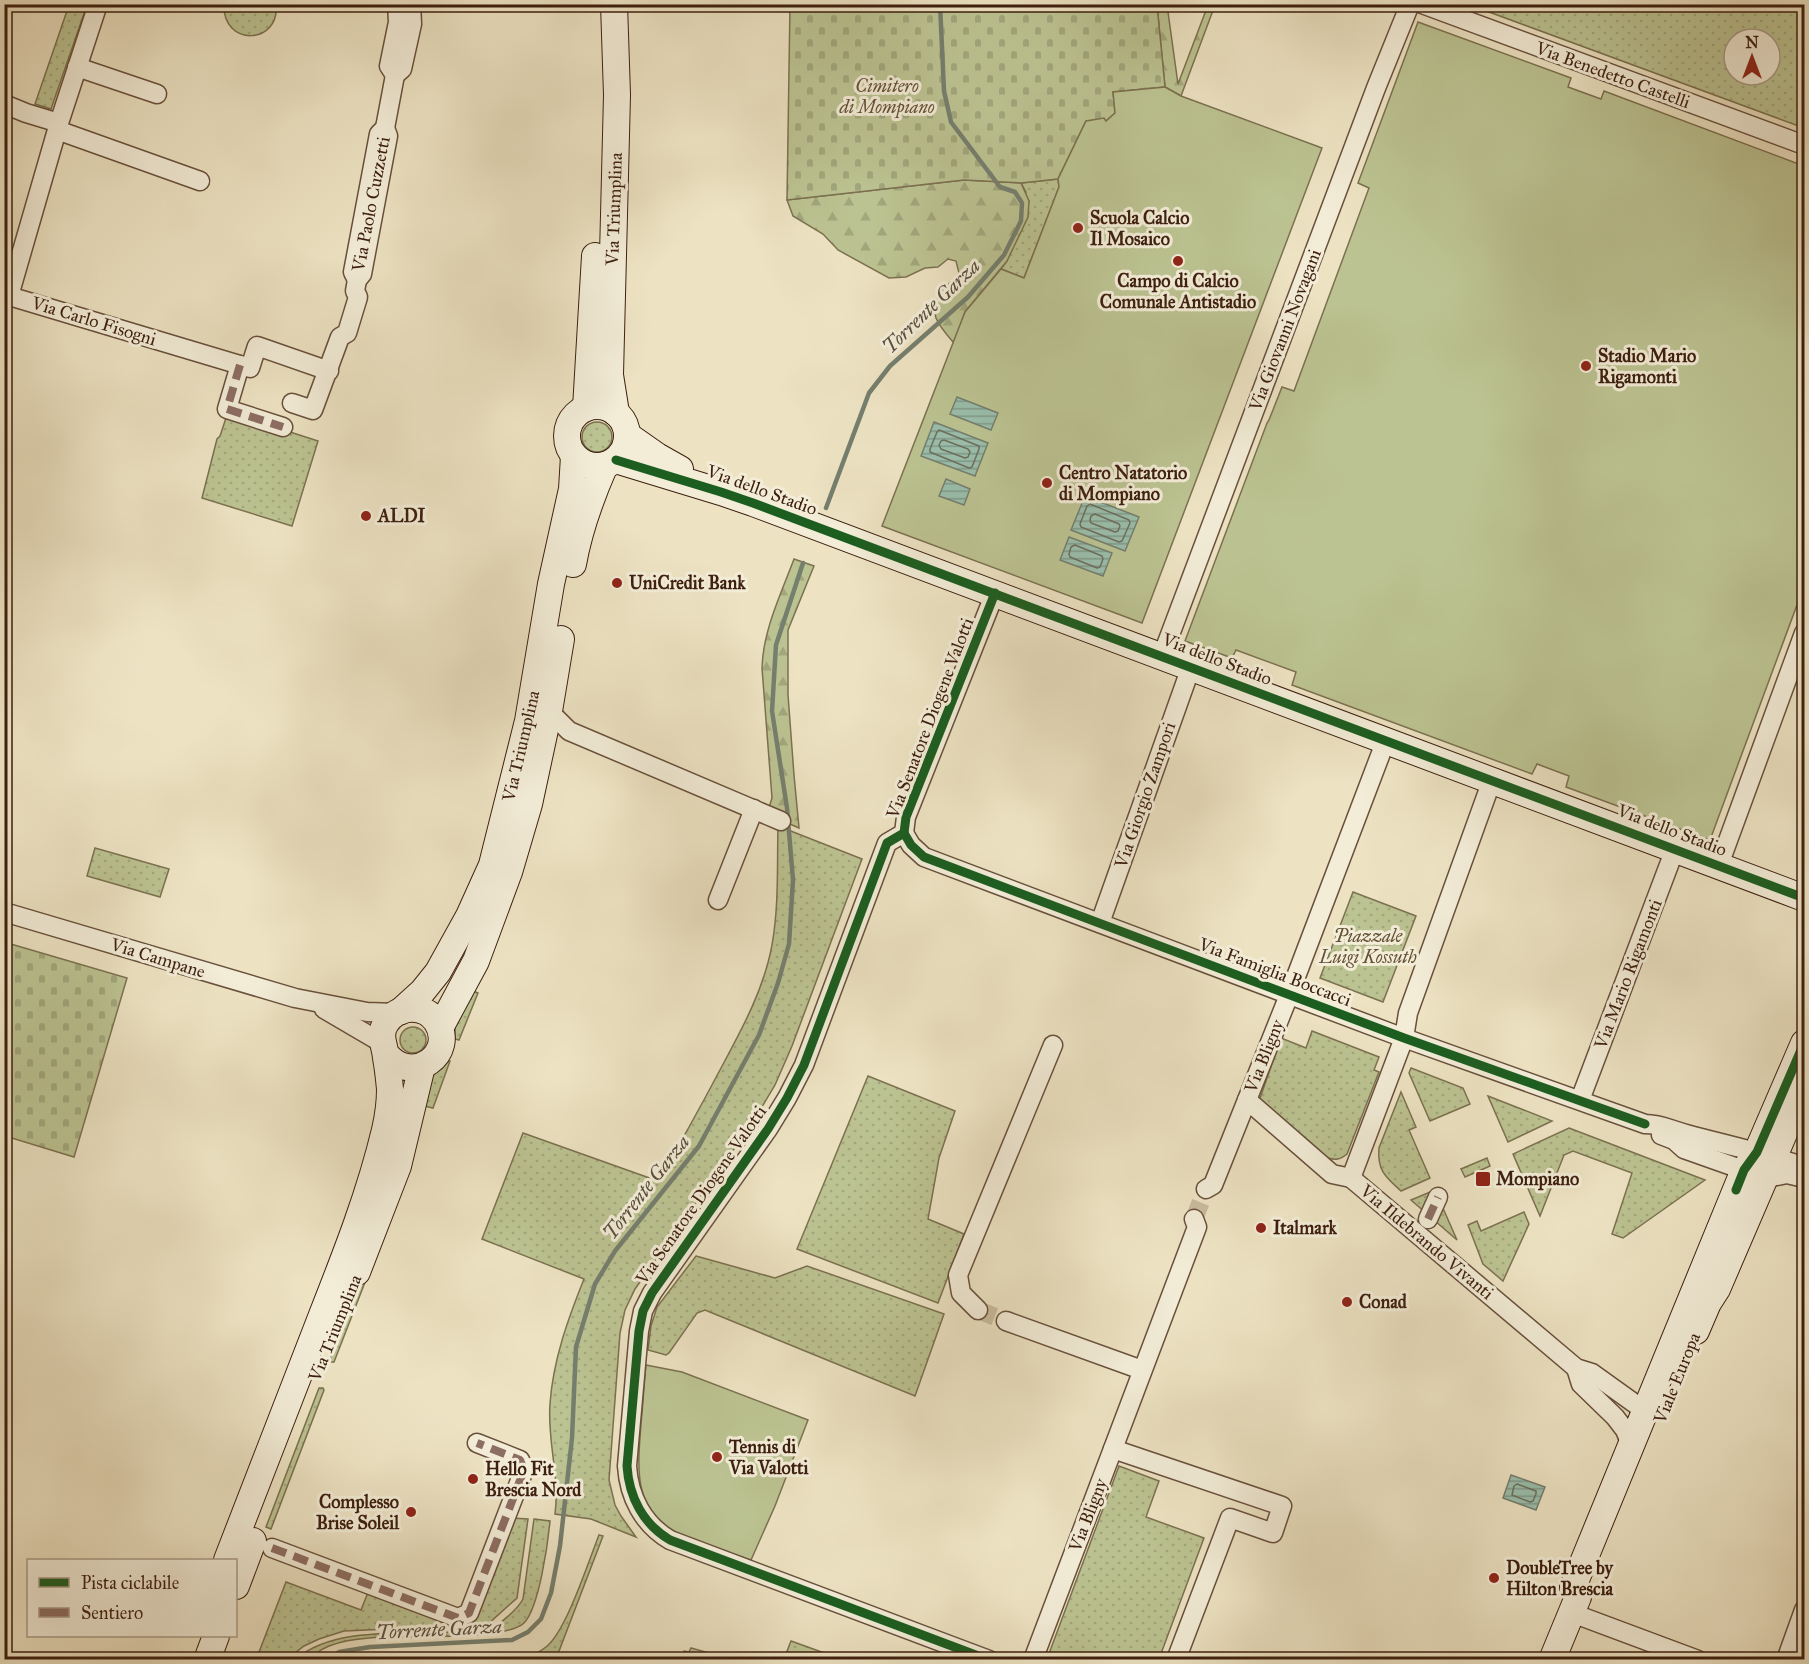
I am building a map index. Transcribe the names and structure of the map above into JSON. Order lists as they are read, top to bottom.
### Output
{
  "streets": {
    "main road": ["Via Triumplina", "Via dello Stadio", "Viale Europa"],
    "street": [
      "Via Benedetto Castelli",
      "Via Paolo Cuzzetti",
      "Via Carlo Fisogni",
      "Via Giovanni Novagani",
      "Via Senatore Diogene Valotti",
      "Via Giorgio Zampori",
      "Via Campane",
      "Via Famiglia Boccacci",
      "Via Mario Rigamonti",
      "Via Bligny",
      "Via Ildebrando Vivanti"
    ]
  },
  "crossings": [
    ["Via Triumplina", "Via dello Stadio"],
    ["Via Triumplina", "Via Campane"],
    ["Via Giovanni Novagani", "Via dello Stadio"],
    ["Via dello Stadio", "Via Senatore Diogene Valotti"],
    ["Via dello Stadio", "Via Giorgio Zampori"],
    ["Via dello Stadio", "Via Mario Rigamonti"],
    ["Via Senatore Diogene Valotti", "Via Famiglia Boccacci"],
    ["Via Giorgio Zampori", "Via Famiglia Boccacci"],
    ["Via Famiglia Boccacci", "Via Mario Rigamonti"],
    ["Via Famiglia Boccacci", "Via Bligny"],
    ["Via Famiglia Boccacci", "Viale Europa"],
    ["Via Bligny", "Via Ildebrando Vivanti"],
    ["Via Ildebrando Vivanti", "Viale Europa"]
  ],
  "water": ["Torrente Garza"],
  "parks": ["Cimitero di Mompiano", "Piazzale Luigi Kossuth"],
  "places": {
    "other": [
      "Scuola Calcio Il Mosaico",
      "Campo di Calcio Comunale Antistadio",
      "Stadio Mario Rigamonti",
      "Centro Natatorio di Mompiano",
      "ALDI",
      "UniCredit Bank",
      "Italmark",
      "Conad",
      "Tennis di Via Valotti",
      "Hello Fit Brescia Nord",
      "Complesso Brise Soleil",
      "DoubleTree by Hilton Brescia"
    ],
    "transit": ["Mompiano"]
  },
  "legend": ["Pista ciclabile", "Sentiero"],
  "north": "top"
}
